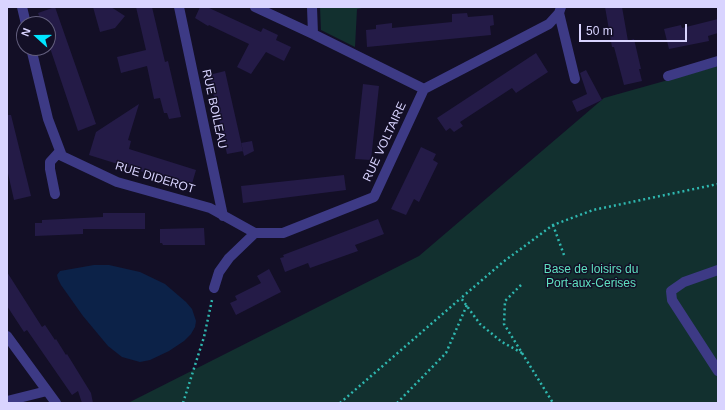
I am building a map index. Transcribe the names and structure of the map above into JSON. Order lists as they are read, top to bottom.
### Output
{
  "streets": {
    "street": ["RUE BOILEAU", "RUE VOLTAIRE", "RUE DIDEROT"]
  },
  "crossings": [
    ["RUE BOILEAU", "RUE DIDEROT"],
    ["RUE VOLTAIRE", "RUE DIDEROT"]
  ],
  "parks": ["Base de loisirs du Port-aux-Cerises"],
  "scale_bar": "50 m",
  "north": "left"
}
